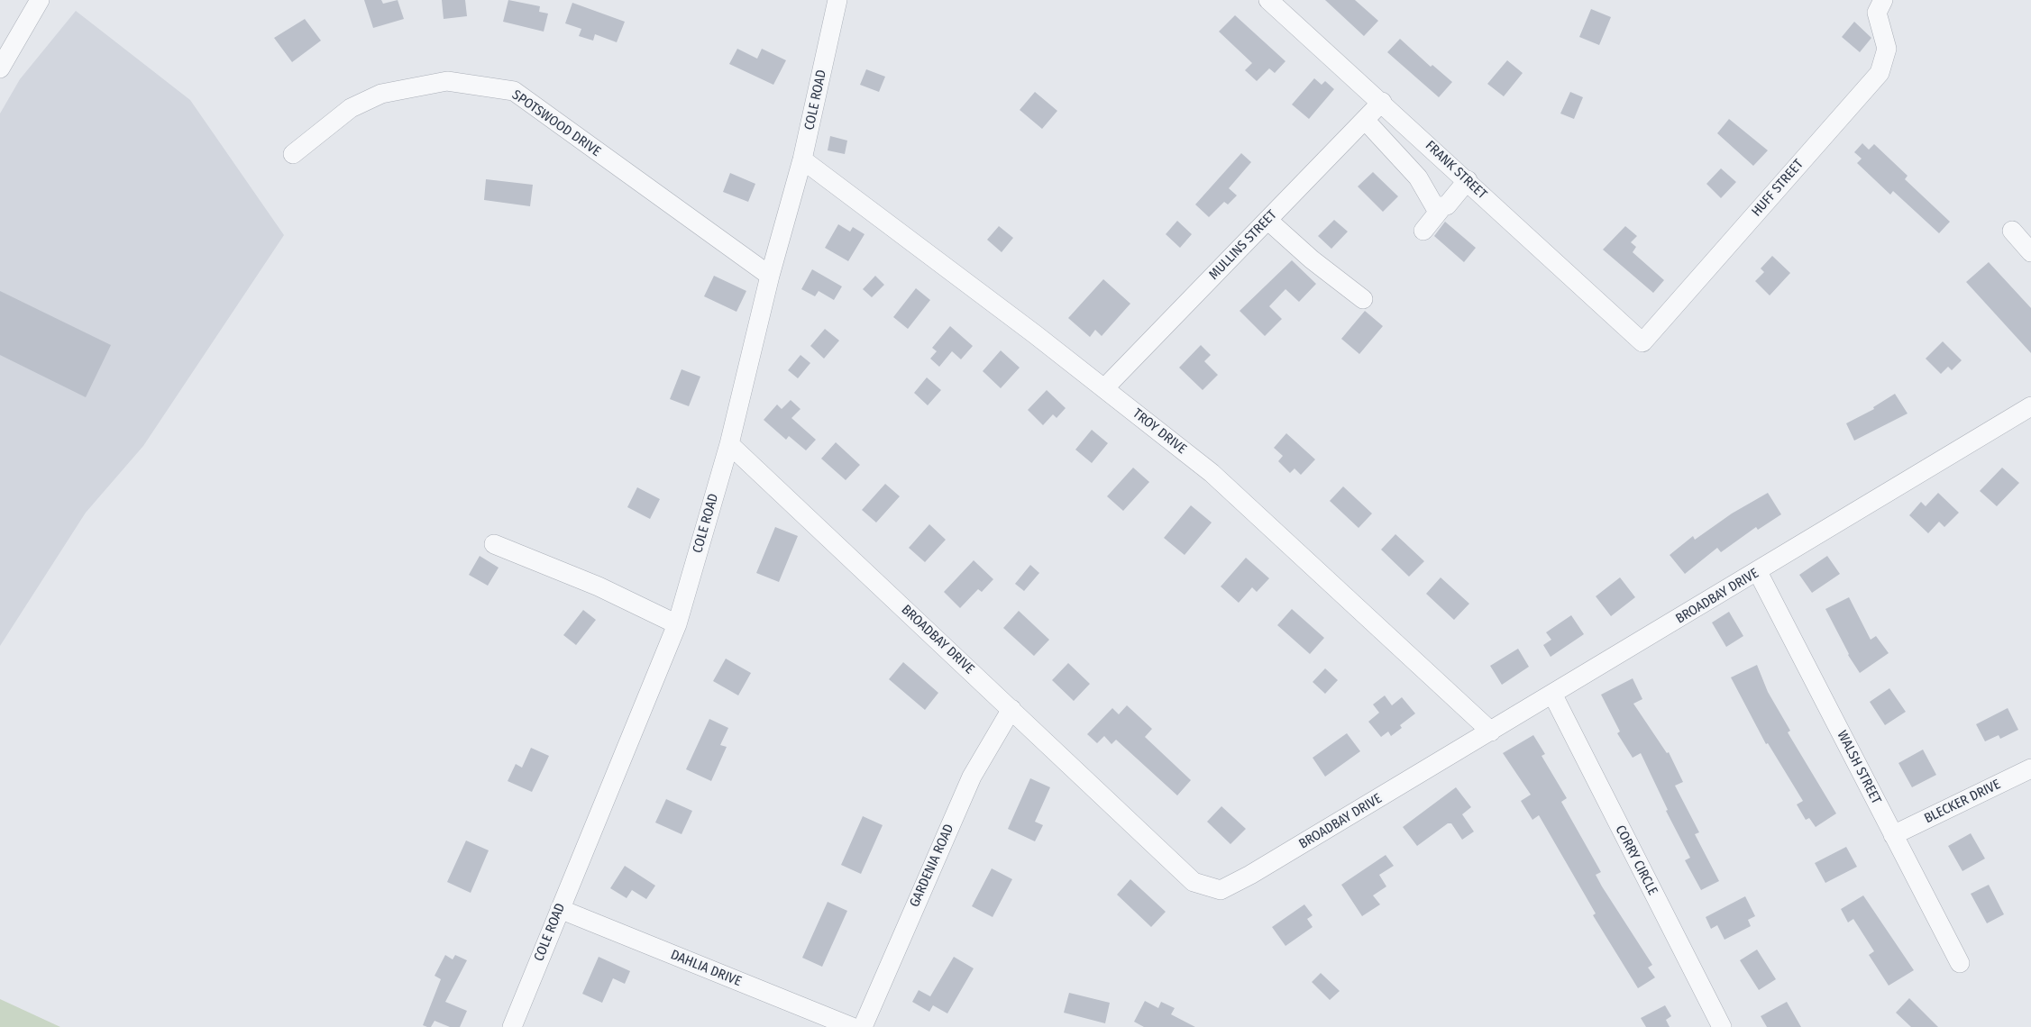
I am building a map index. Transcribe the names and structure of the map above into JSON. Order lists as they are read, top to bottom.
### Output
{
  "streets": {
    "street": [
      "COLE ROAD",
      "SPOTSWOOD DRIVE",
      "FRANK STREET",
      "HUFF STREET",
      "MULLINS STREET",
      "TROY DRIVE",
      "BROADBAY DRIVE",
      "WALSH STREET",
      "BLECKER DRIVE",
      "CORRY CIRCLE",
      "GARDENIA ROAD",
      "DAHLIA DRIVE"
    ]
  },
  "crossings": [
    ["COLE ROAD", "SPOTSWOOD DRIVE"],
    ["COLE ROAD", "TROY DRIVE"],
    ["COLE ROAD", "BROADBAY DRIVE"],
    ["COLE ROAD", "DAHLIA DRIVE"],
    ["FRANK STREET", "HUFF STREET"],
    ["FRANK STREET", "MULLINS STREET"],
    ["MULLINS STREET", "TROY DRIVE"],
    ["TROY DRIVE", "BROADBAY DRIVE"],
    ["BROADBAY DRIVE", "WALSH STREET"],
    ["BROADBAY DRIVE", "CORRY CIRCLE"],
    ["BROADBAY DRIVE", "GARDENIA ROAD"],
    ["WALSH STREET", "BLECKER DRIVE"]
  ]
}
